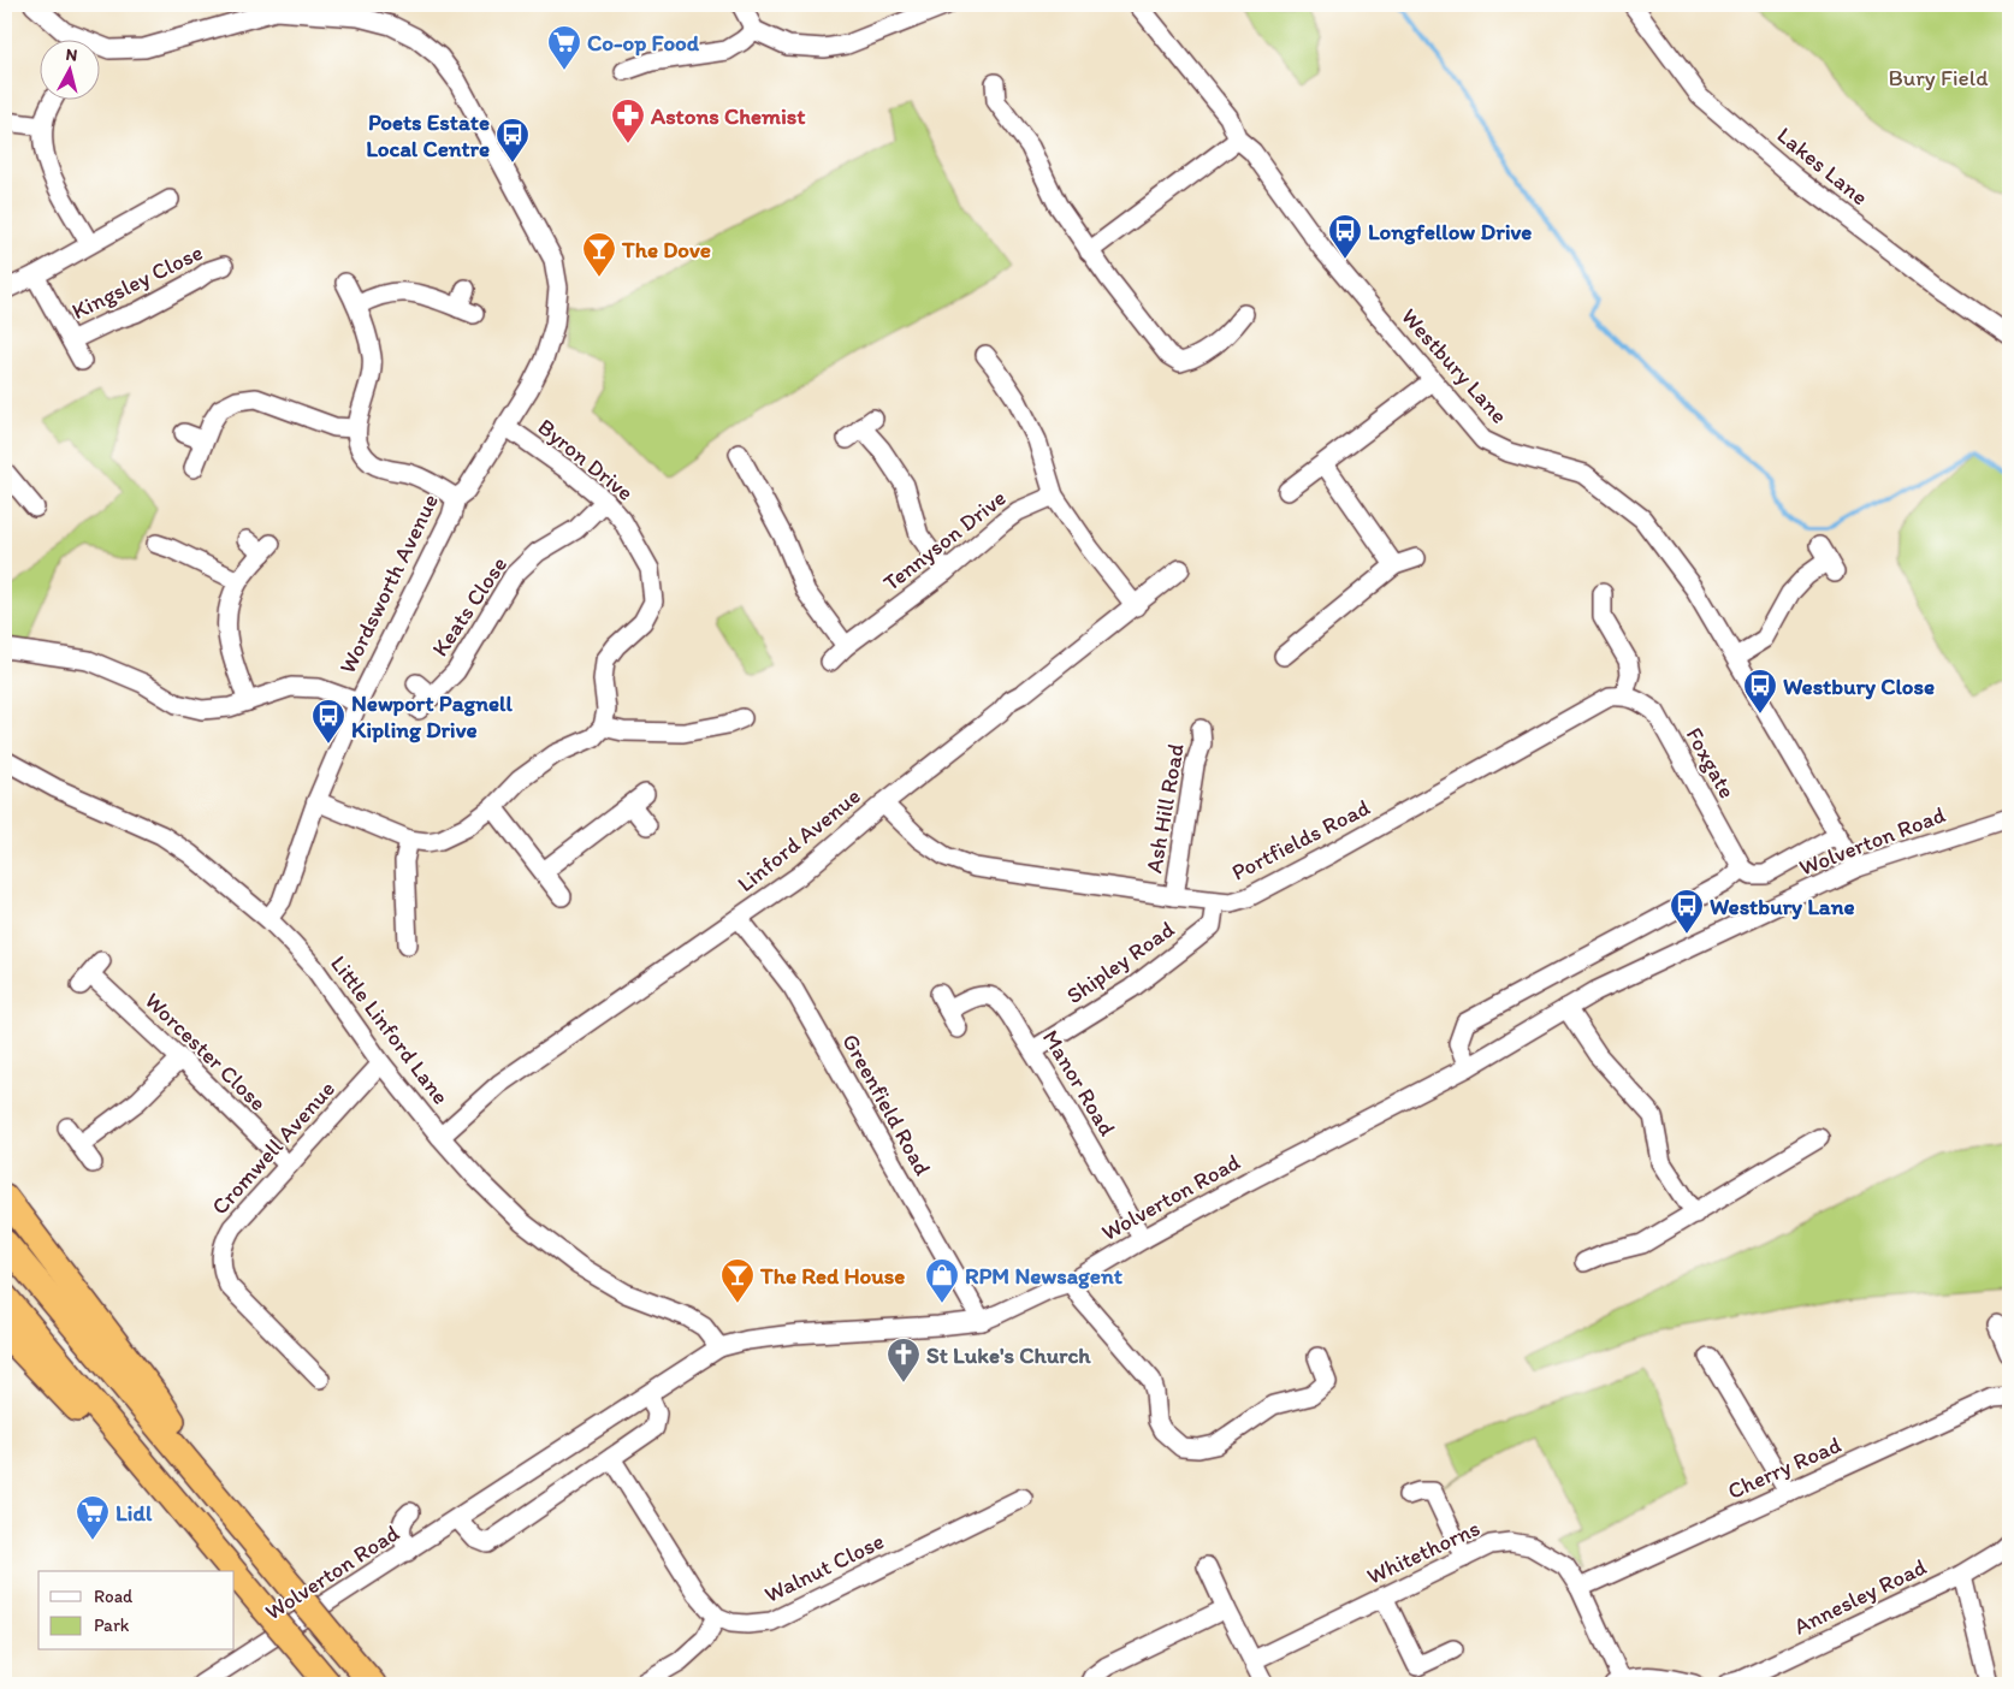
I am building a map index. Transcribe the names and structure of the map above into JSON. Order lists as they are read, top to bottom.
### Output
{
  "streets": {
    "street": [
      "Lakes Lane",
      "Kingsley Close",
      "Westbury Lane",
      "Byron Drive",
      "Tennyson Drive",
      "Wordsworth Avenue",
      "Keats Close",
      "Foxgate",
      "Ash Hill Road",
      "Linford Avenue",
      "Portfields Road",
      "Wolverton Road",
      "Shipley Road",
      "Little Linford Lane",
      "Worcester Close",
      "Manor Road",
      "Greenfield Road",
      "Cromwell Avenue",
      "Cherry Road",
      "Whitethorns",
      "Walnut Close",
      "Annesley Road"
    ]
  },
  "crossings": [
    ["Westbury Lane", "Wolverton Road"],
    ["Byron Drive", "Wordsworth Avenue"],
    ["Byron Drive", "Keats Close"],
    ["Wordsworth Avenue", "Little Linford Lane"],
    ["Foxgate", "Portfields Road"],
    ["Ash Hill Road", "Portfields Road"],
    ["Linford Avenue", "Portfields Road"],
    ["Linford Avenue", "Little Linford Lane"],
    ["Linford Avenue", "Greenfield Road"],
    ["Portfields Road", "Shipley Road"],
    ["Wolverton Road", "Little Linford Lane"],
    ["Wolverton Road", "Manor Road"],
    ["Wolverton Road", "Greenfield Road"],
    ["Shipley Road", "Manor Road"],
    ["Little Linford Lane", "Cromwell Avenue"],
    ["Worcester Close", "Cromwell Avenue"],
    ["Cherry Road", "Whitethorns"]
  ],
  "parks": ["Bury Field"],
  "places": {
    "supermarket": ["Co-op Food", "Lidl"],
    "pharmacy": ["Astons Chemist"],
    "bus stop": [
      "Poets Estate Local Centre",
      "Longfellow Drive",
      "Westbury Close",
      "Newport Pagnell Kipling Drive",
      "Westbury Lane"
    ],
    "bar": ["The Dove", "The Red House"],
    "shop": ["RPM Newsagent"],
    "church": ["St Luke's Church"]
  },
  "legend": ["Road", "Park"],
  "north": "top"
}
